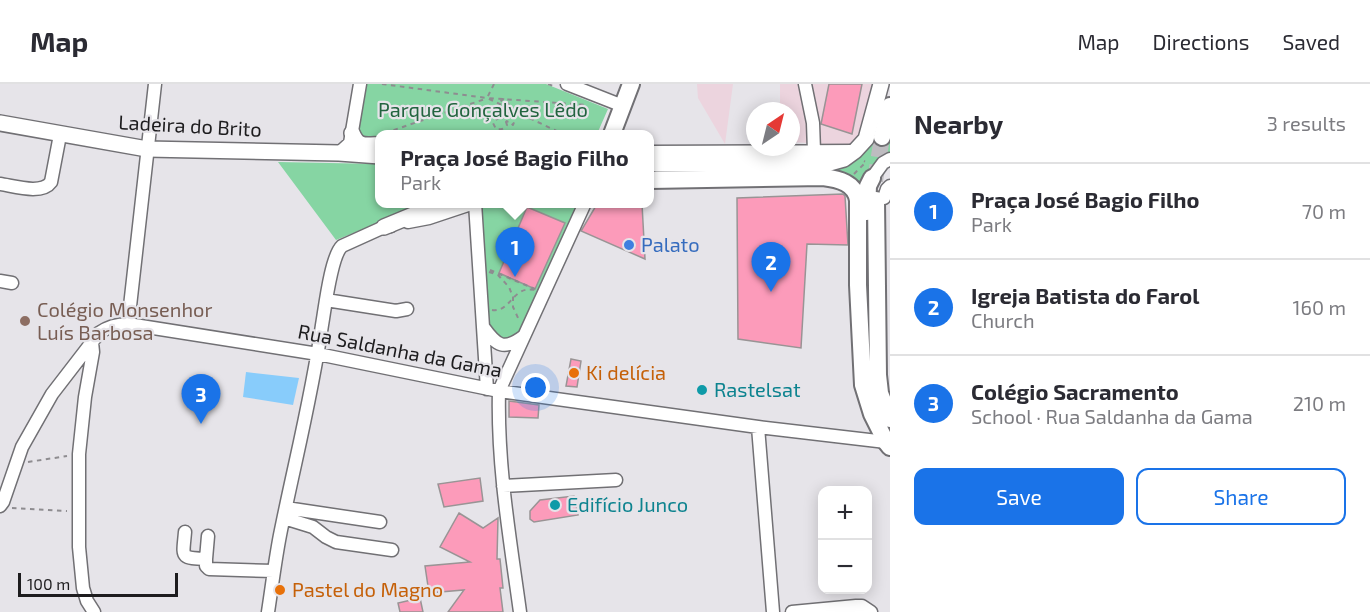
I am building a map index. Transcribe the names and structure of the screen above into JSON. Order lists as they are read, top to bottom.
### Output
{
  "streets": {
    "main road": ["Ladeira do Brito"],
    "street": ["Rua Saldanha da Gama"]
  },
  "parks": ["Parque Gonçalves Lêdo"],
  "places": [
    "Palato",
    "Colégio Monsenhor Luís Barbosa",
    "Ki delícia",
    "Rastelsat",
    "Edifício Junco",
    "Pastel do Magno"
  ],
  "scale_bar": "100 m",
  "north": "top right",
  "page": {
    "header": "Map",
    "nav": ["Map", "Directions", "Saved"],
    "heading": ["Nearby", "3 results"],
    "popup": ["Praça José Bagio Filho", "Park"],
    "list": [
      {
        "mark": "1",
        "name": "Praça José Bagio Filho",
        "note": "Park",
        "value": "70 m"
      },
      {
        "mark": "2",
        "name": "Igreja Batista do Farol",
        "note": "Church",
        "value": "160 m"
      },
      {
        "mark": "3",
        "name": "Colégio Sacramento",
        "note": "School · Rua Saldanha da Gama",
        "value": "210 m"
      }
    ],
    "pins": ["1", "2", "3"],
    "buttons": ["Save", "Share"],
    "map_buttons": ["+", "−"],
    "scale": "100 m"
  }
}
